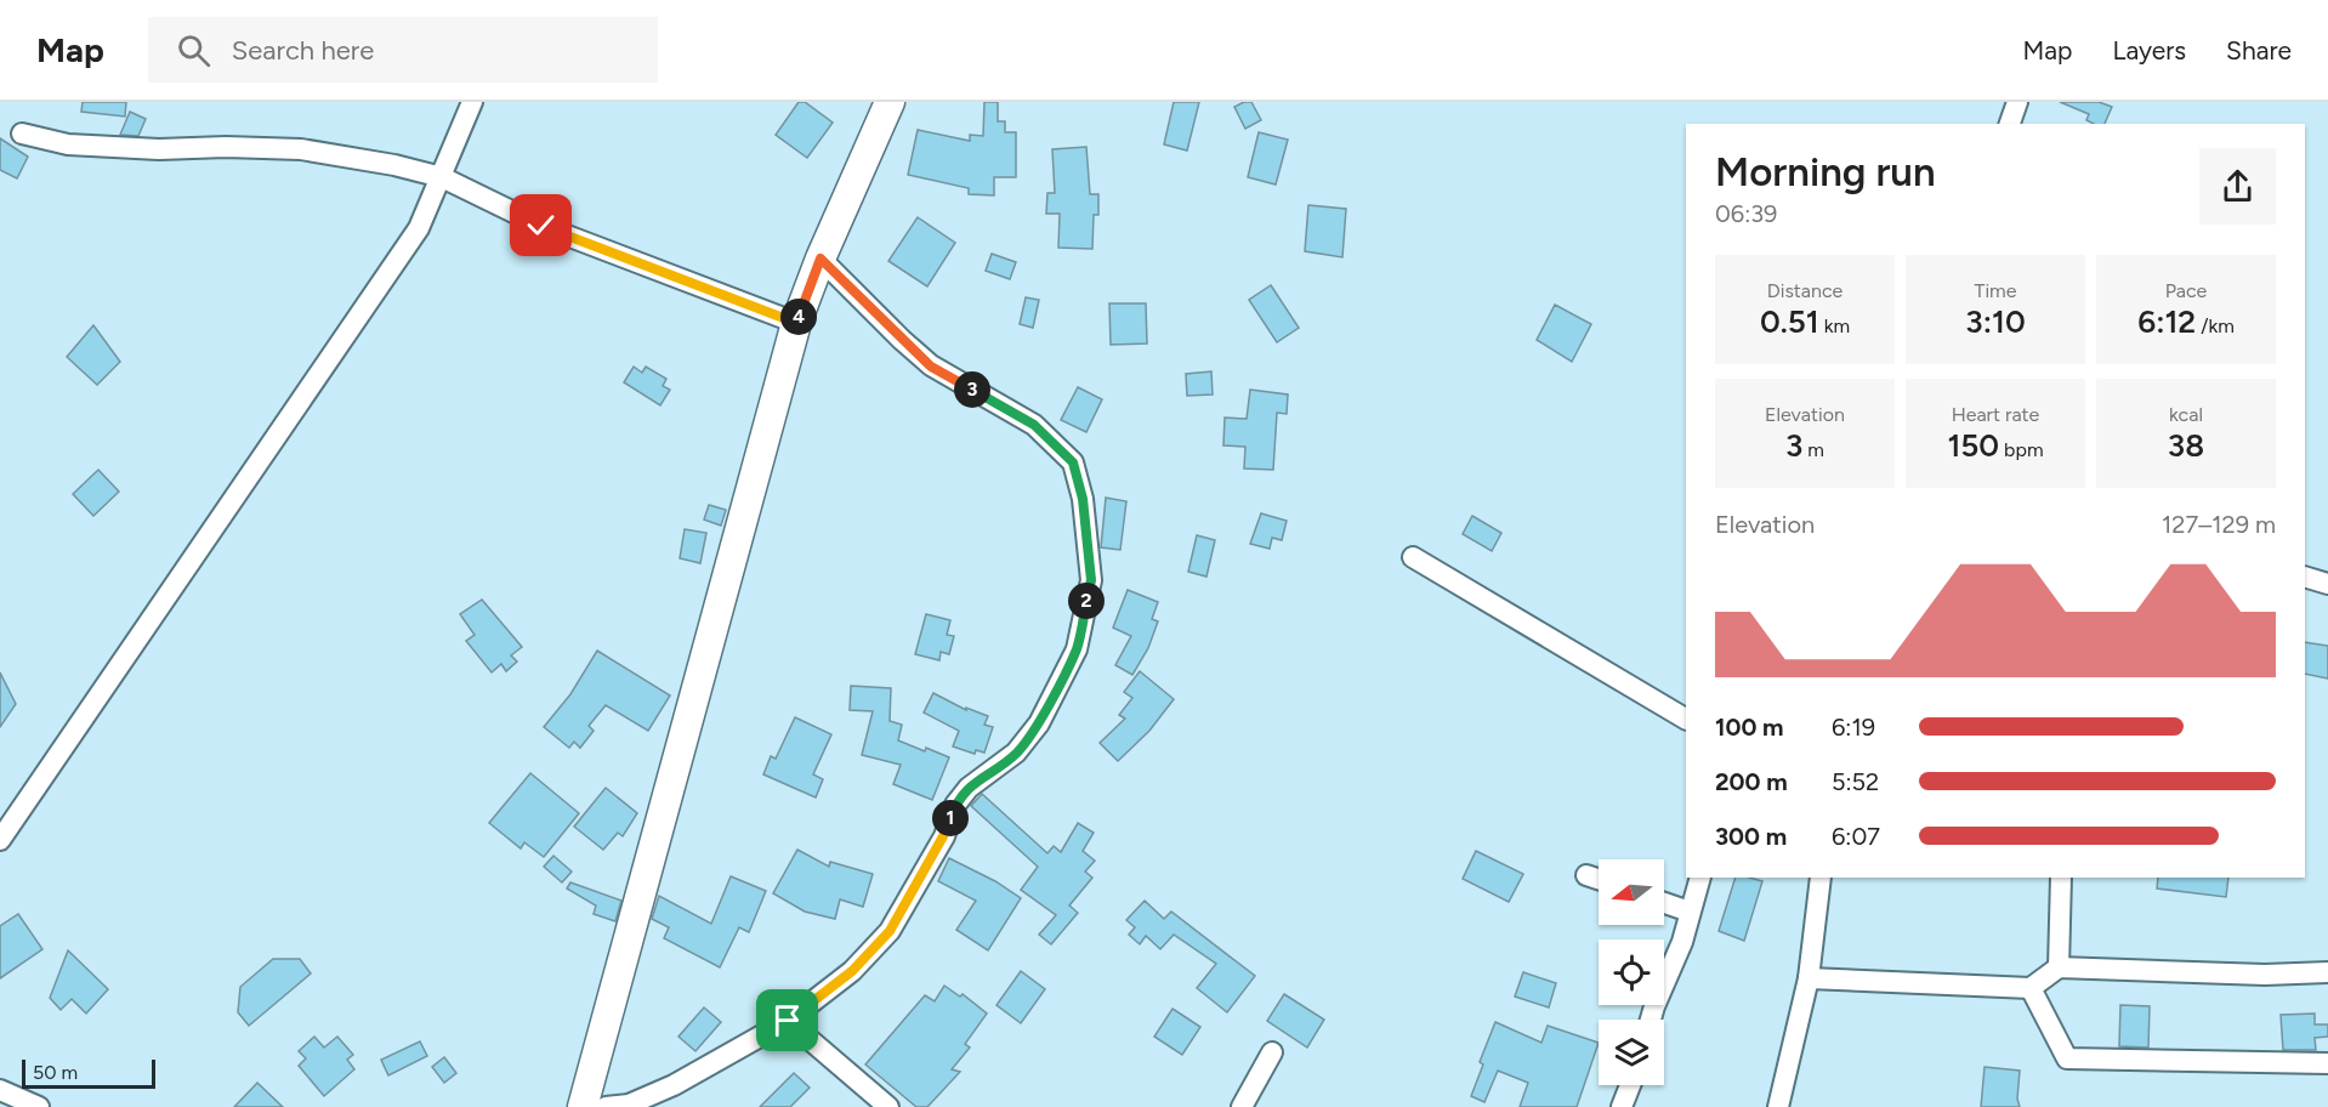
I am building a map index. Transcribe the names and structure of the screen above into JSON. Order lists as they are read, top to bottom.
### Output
{
  "scale_bar": "50 m",
  "north": "left",
  "page": {
    "header": "Map",
    "search": "Search here",
    "nav": ["Map", "Layers", "Share"],
    "heading": ["Morning run", "06:39"],
    "stats": [
      ["Distance", "0.51 km"],
      ["Time", "3:10"],
      ["Pace", "6:12 /km"],
      ["Elevation", "3 m"],
      ["Heart rate", "150 bpm"],
      ["kcal", "38"]
    ],
    "pins": [
      "4",
      "3",
      "2",
      "1"
    ],
    "chart": ["Elevation", "127–129 m"],
    "list": [
      {
        "name": "100 m",
        "note": "6:19"
      },
      {
        "name": "200 m",
        "note": "5:52"
      },
      {
        "name": "300 m",
        "note": "6:07"
      }
    ],
    "scale": "50 m"
  }
}
